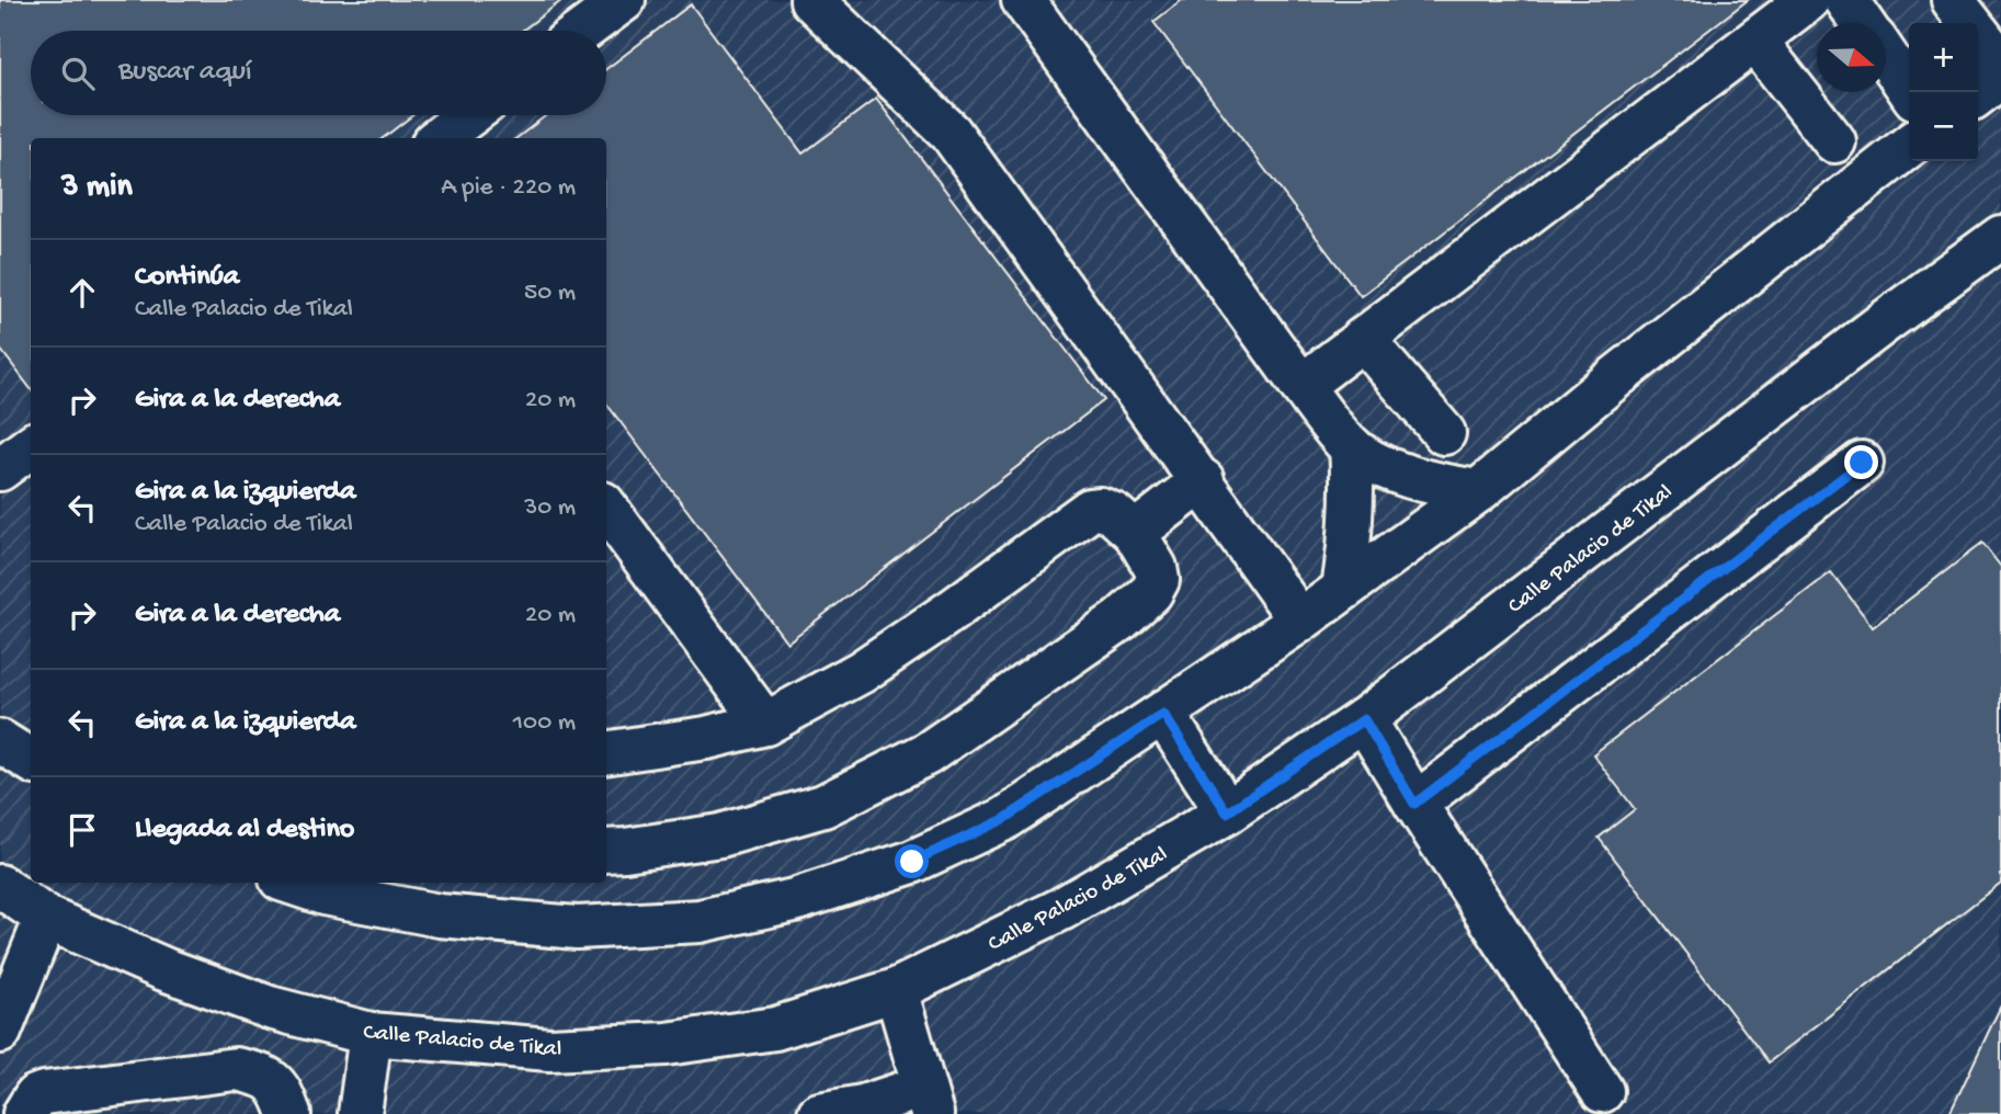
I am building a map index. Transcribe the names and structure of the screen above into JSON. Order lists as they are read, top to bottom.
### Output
{
  "streets": {
    "street": ["Calle Palacio de Tikal"]
  },
  "north": "right",
  "page": {
    "map_buttons": ["+", "−"],
    "search": "Buscar aquí",
    "heading": ["3 min", "A pie · 220 m"],
    "list": [
      ["Continúa", "Calle Palacio de Tikal", "50 m"],
      ["Gira a la derecha", "20 m"],
      ["Gira a la izquierda", "Calle Palacio de Tikal", "30 m"],
      ["Gira a la derecha", "20 m"],
      ["Gira a la izquierda", "100 m"],
      "Llegada al destino"
    ]
  }
}
